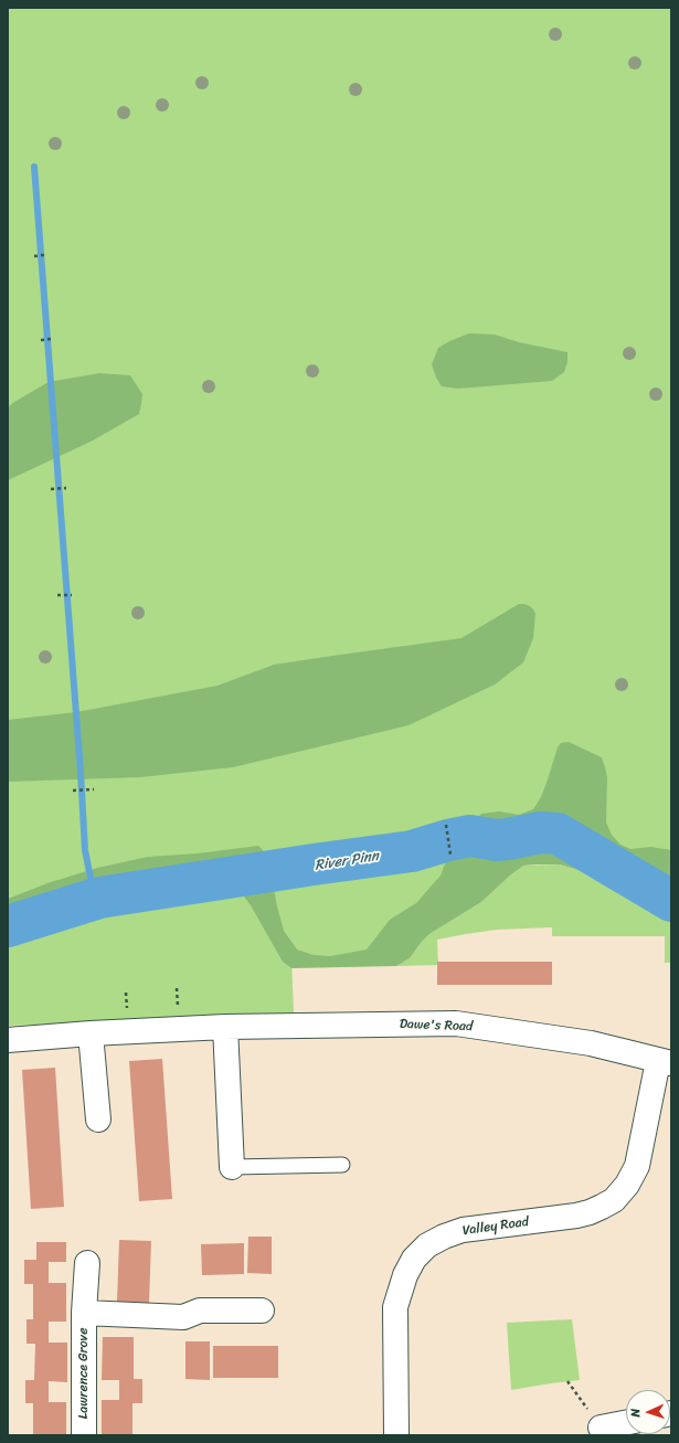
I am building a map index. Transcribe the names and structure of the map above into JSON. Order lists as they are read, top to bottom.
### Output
{
  "streets": {
    "street": ["Dawe's Road", "Valley Road", "Lawrence Grove"]
  },
  "crossings": [
    ["Dawe's Road", "Valley Road"]
  ],
  "water": ["River Pinn"],
  "north": "left"
}
